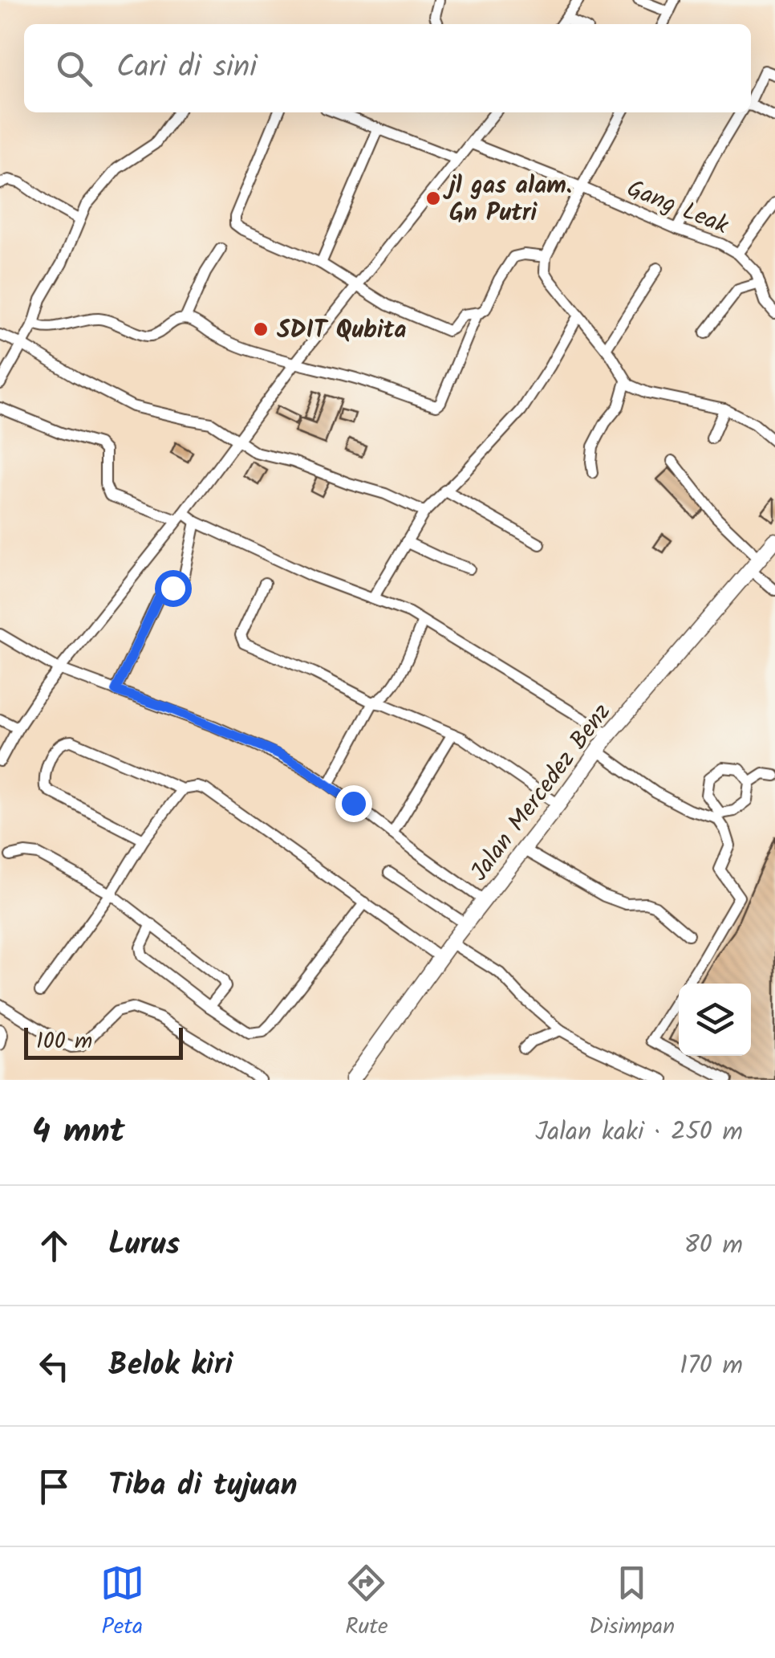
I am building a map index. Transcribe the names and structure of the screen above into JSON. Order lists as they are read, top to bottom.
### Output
{
  "streets": {
    "main road": ["Jalan Mercedez Benz"],
    "street": ["Gang Leak"]
  },
  "places": ["jl gas alam. Gn Putri", "SDIT Qubita"],
  "scale_bar": "100 m",
  "page": {
    "search": "Cari di sini",
    "scale": "100 m",
    "heading": ["4 mnt", "Jalan kaki · 250 m"],
    "list": [
      ["Lurus", "80 m"],
      ["Belok kiri", "170 m"],
      "Tiba di tujuan"
    ],
    "nav": ["Peta", "Rute", "Disimpan"]
  }
}
